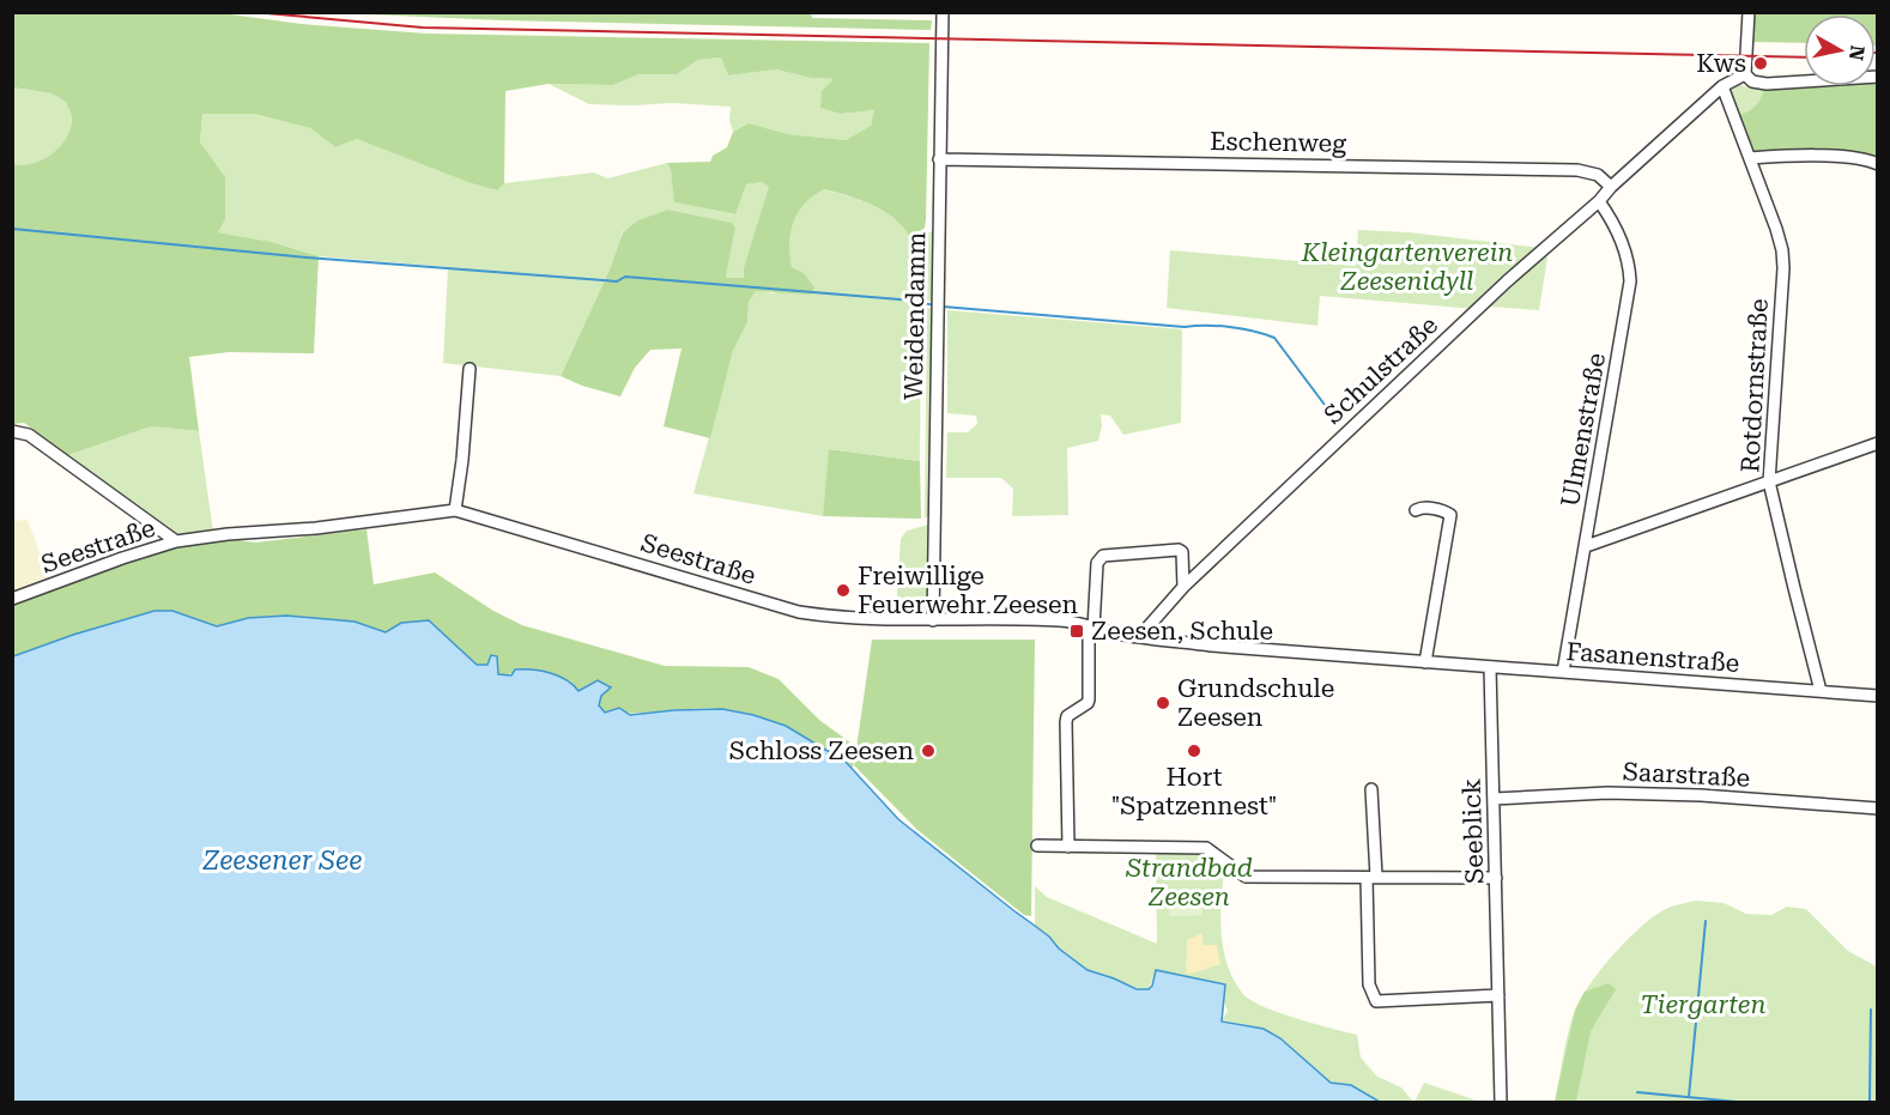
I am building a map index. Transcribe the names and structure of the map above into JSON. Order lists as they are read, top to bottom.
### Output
{
  "streets": {
    "street": [
      "Eschenweg",
      "Weidendamm",
      "Schulstraße",
      "Rotdornstraße",
      "Ulmenstraße",
      "Seestraße",
      "Fasanenstraße",
      "Saarstraße",
      "Seeblick"
    ]
  },
  "crossings": [
    ["Eschenweg", "Weidendamm"],
    ["Eschenweg", "Schulstraße"],
    ["Weidendamm", "Seestraße"],
    ["Schulstraße", "Rotdornstraße"],
    ["Schulstraße", "Ulmenstraße"],
    ["Schulstraße", "Fasanenstraße"],
    ["Rotdornstraße", "Fasanenstraße"],
    ["Ulmenstraße", "Fasanenstraße"],
    ["Seestraße", "Fasanenstraße"],
    ["Fasanenstraße", "Seeblick"],
    ["Saarstraße", "Seeblick"]
  ],
  "water": ["Zeesener See"],
  "parks": ["Kleingartenverein Zeesenidyll", "Strandbad Zeesen", "Tiergarten"],
  "places": {
    "other": [
      "Kws",
      "Freiwillige Feuerwehr Zeesen",
      "Grundschule Zeesen",
      "Schloss Zeesen",
      "Hort \"Spatzennest\""
    ],
    "transit": ["Zeesen, Schule"]
  },
  "north": "right"
}
